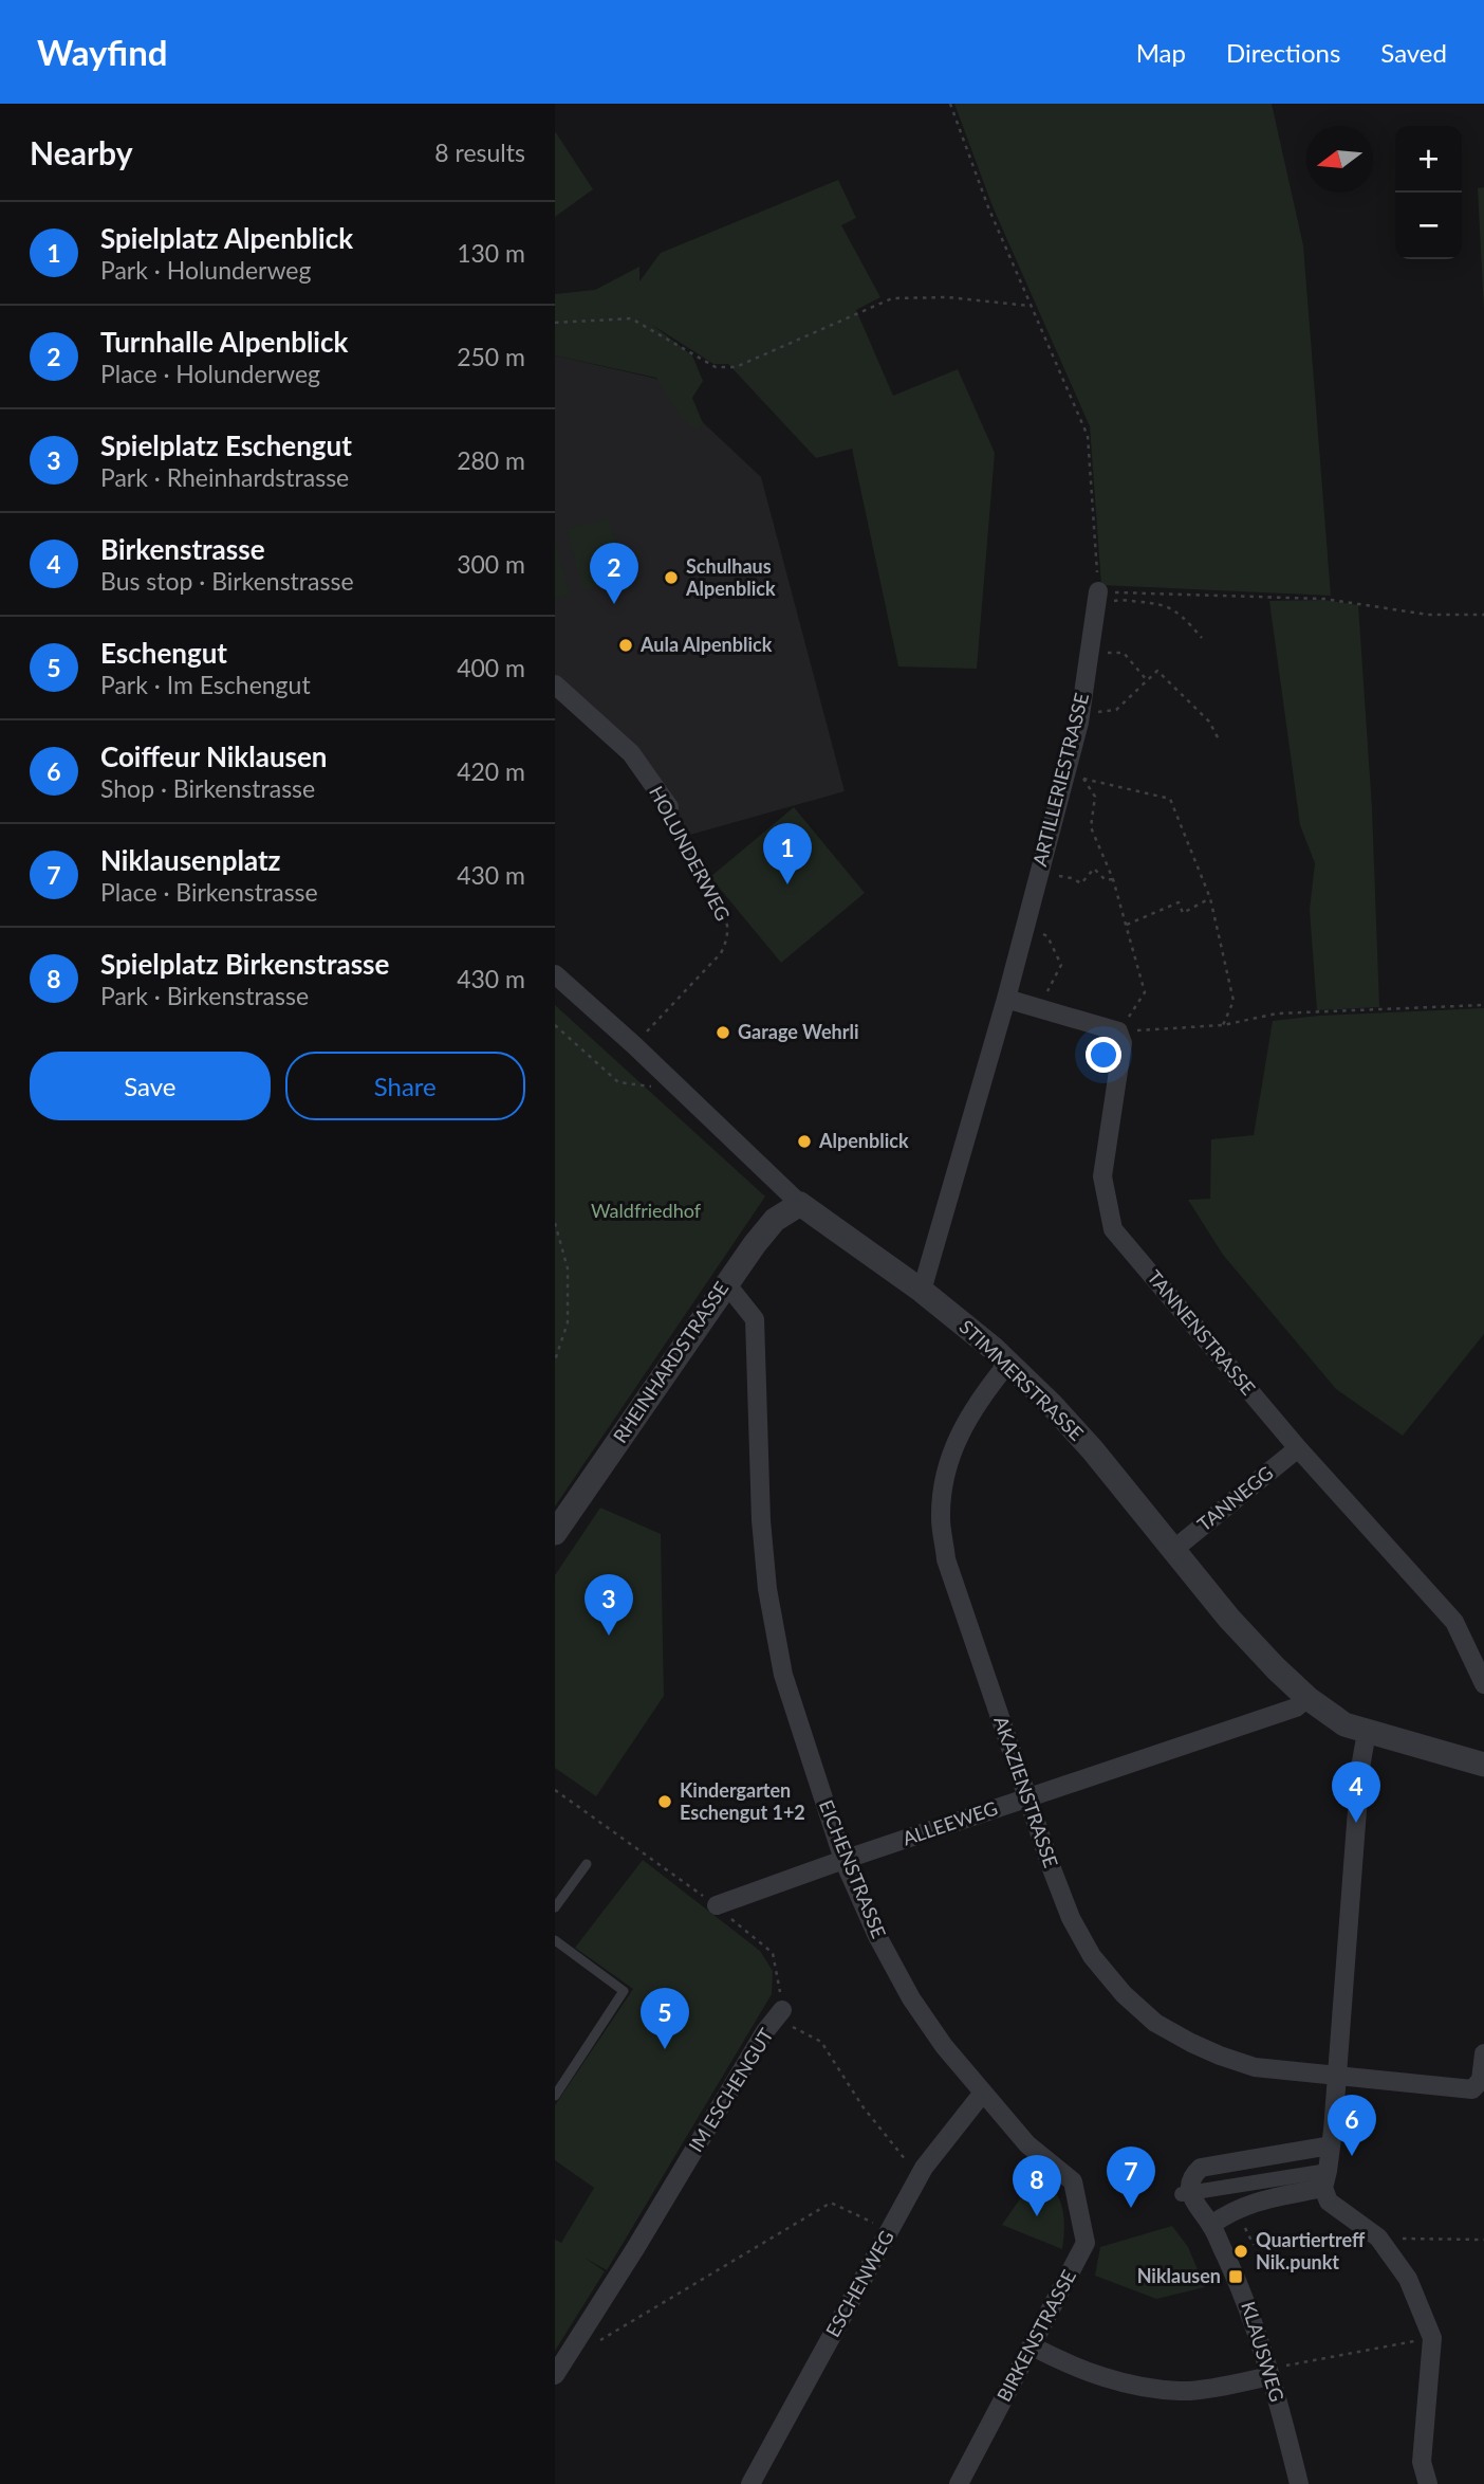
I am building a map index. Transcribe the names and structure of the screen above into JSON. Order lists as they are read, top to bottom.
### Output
{
  "streets": {
    "street": [
      "ARTILLERIESTRASSE",
      "HOLUNDERWEG",
      "TANNENSTRASSE",
      "RHEINHARDSTRASSE",
      "STIMMERSTRASSE",
      "TANNEGG",
      "AKAZIENSTRASSE",
      "ALLEEWEG",
      "EICHENSTRASSE",
      "IM ESCHENGUT",
      "ESCHENWEG",
      "BIRKENSTRASSE",
      "KLAUSWEG"
    ]
  },
  "crossings": [
    ["ARTILLERIESTRASSE", "STIMMERSTRASSE"],
    ["TANNENSTRASSE", "TANNEGG"],
    ["RHEINHARDSTRASSE", "STIMMERSTRASSE"],
    ["RHEINHARDSTRASSE", "EICHENSTRASSE"],
    ["STIMMERSTRASSE", "TANNEGG"],
    ["STIMMERSTRASSE", "AKAZIENSTRASSE"],
    ["STIMMERSTRASSE", "ALLEEWEG"],
    ["AKAZIENSTRASSE", "ALLEEWEG"],
    ["ALLEEWEG", "EICHENSTRASSE"],
    ["ALLEEWEG", "IM ESCHENGUT"],
    ["EICHENSTRASSE", "ESCHENWEG"],
    ["EICHENSTRASSE", "BIRKENSTRASSE"]
  ],
  "parks": ["Waldfriedhof"],
  "places": {
    "other": [
      "Schulhaus Alpenblick",
      "Aula Alpenblick",
      "Garage Wehrli",
      "Alpenblick",
      "Kindergarten Eschengut 1+2",
      "Quartiertreff Nik.punkt"
    ],
    "transit": ["Niklausen"]
  },
  "north": "left",
  "page": {
    "header": "Wayfind",
    "nav": ["Map", "Directions", "Saved"],
    "heading": ["Nearby", "8 results"],
    "map_buttons": ["+", "−"],
    "list": [
      {
        "mark": "1",
        "name": "Spielplatz Alpenblick",
        "note": "Park · Holunderweg",
        "value": "130 m"
      },
      {
        "mark": "2",
        "name": "Turnhalle Alpenblick",
        "note": "Place · Holunderweg",
        "value": "250 m"
      },
      {
        "mark": "3",
        "name": "Spielplatz Eschengut",
        "note": "Park · Rheinhardstrasse",
        "value": "280 m"
      },
      {
        "mark": "4",
        "name": "Birkenstrasse",
        "note": "Bus stop · Birkenstrasse",
        "value": "300 m"
      },
      {
        "mark": "5",
        "name": "Eschengut",
        "note": "Park · Im Eschengut",
        "value": "400 m"
      },
      {
        "mark": "6",
        "name": "Coiffeur Niklausen",
        "note": "Shop · Birkenstrasse",
        "value": "420 m"
      },
      {
        "mark": "7",
        "name": "Niklausenplatz",
        "note": "Place · Birkenstrasse",
        "value": "430 m"
      },
      {
        "mark": "8",
        "name": "Spielplatz Birkenstrasse",
        "note": "Park · Birkenstrasse",
        "value": "430 m"
      }
    ],
    "pins": [
      "2",
      "1",
      "3",
      "4",
      "5",
      "6",
      "7",
      "8"
    ],
    "buttons": ["Save", "Share"]
  }
}
